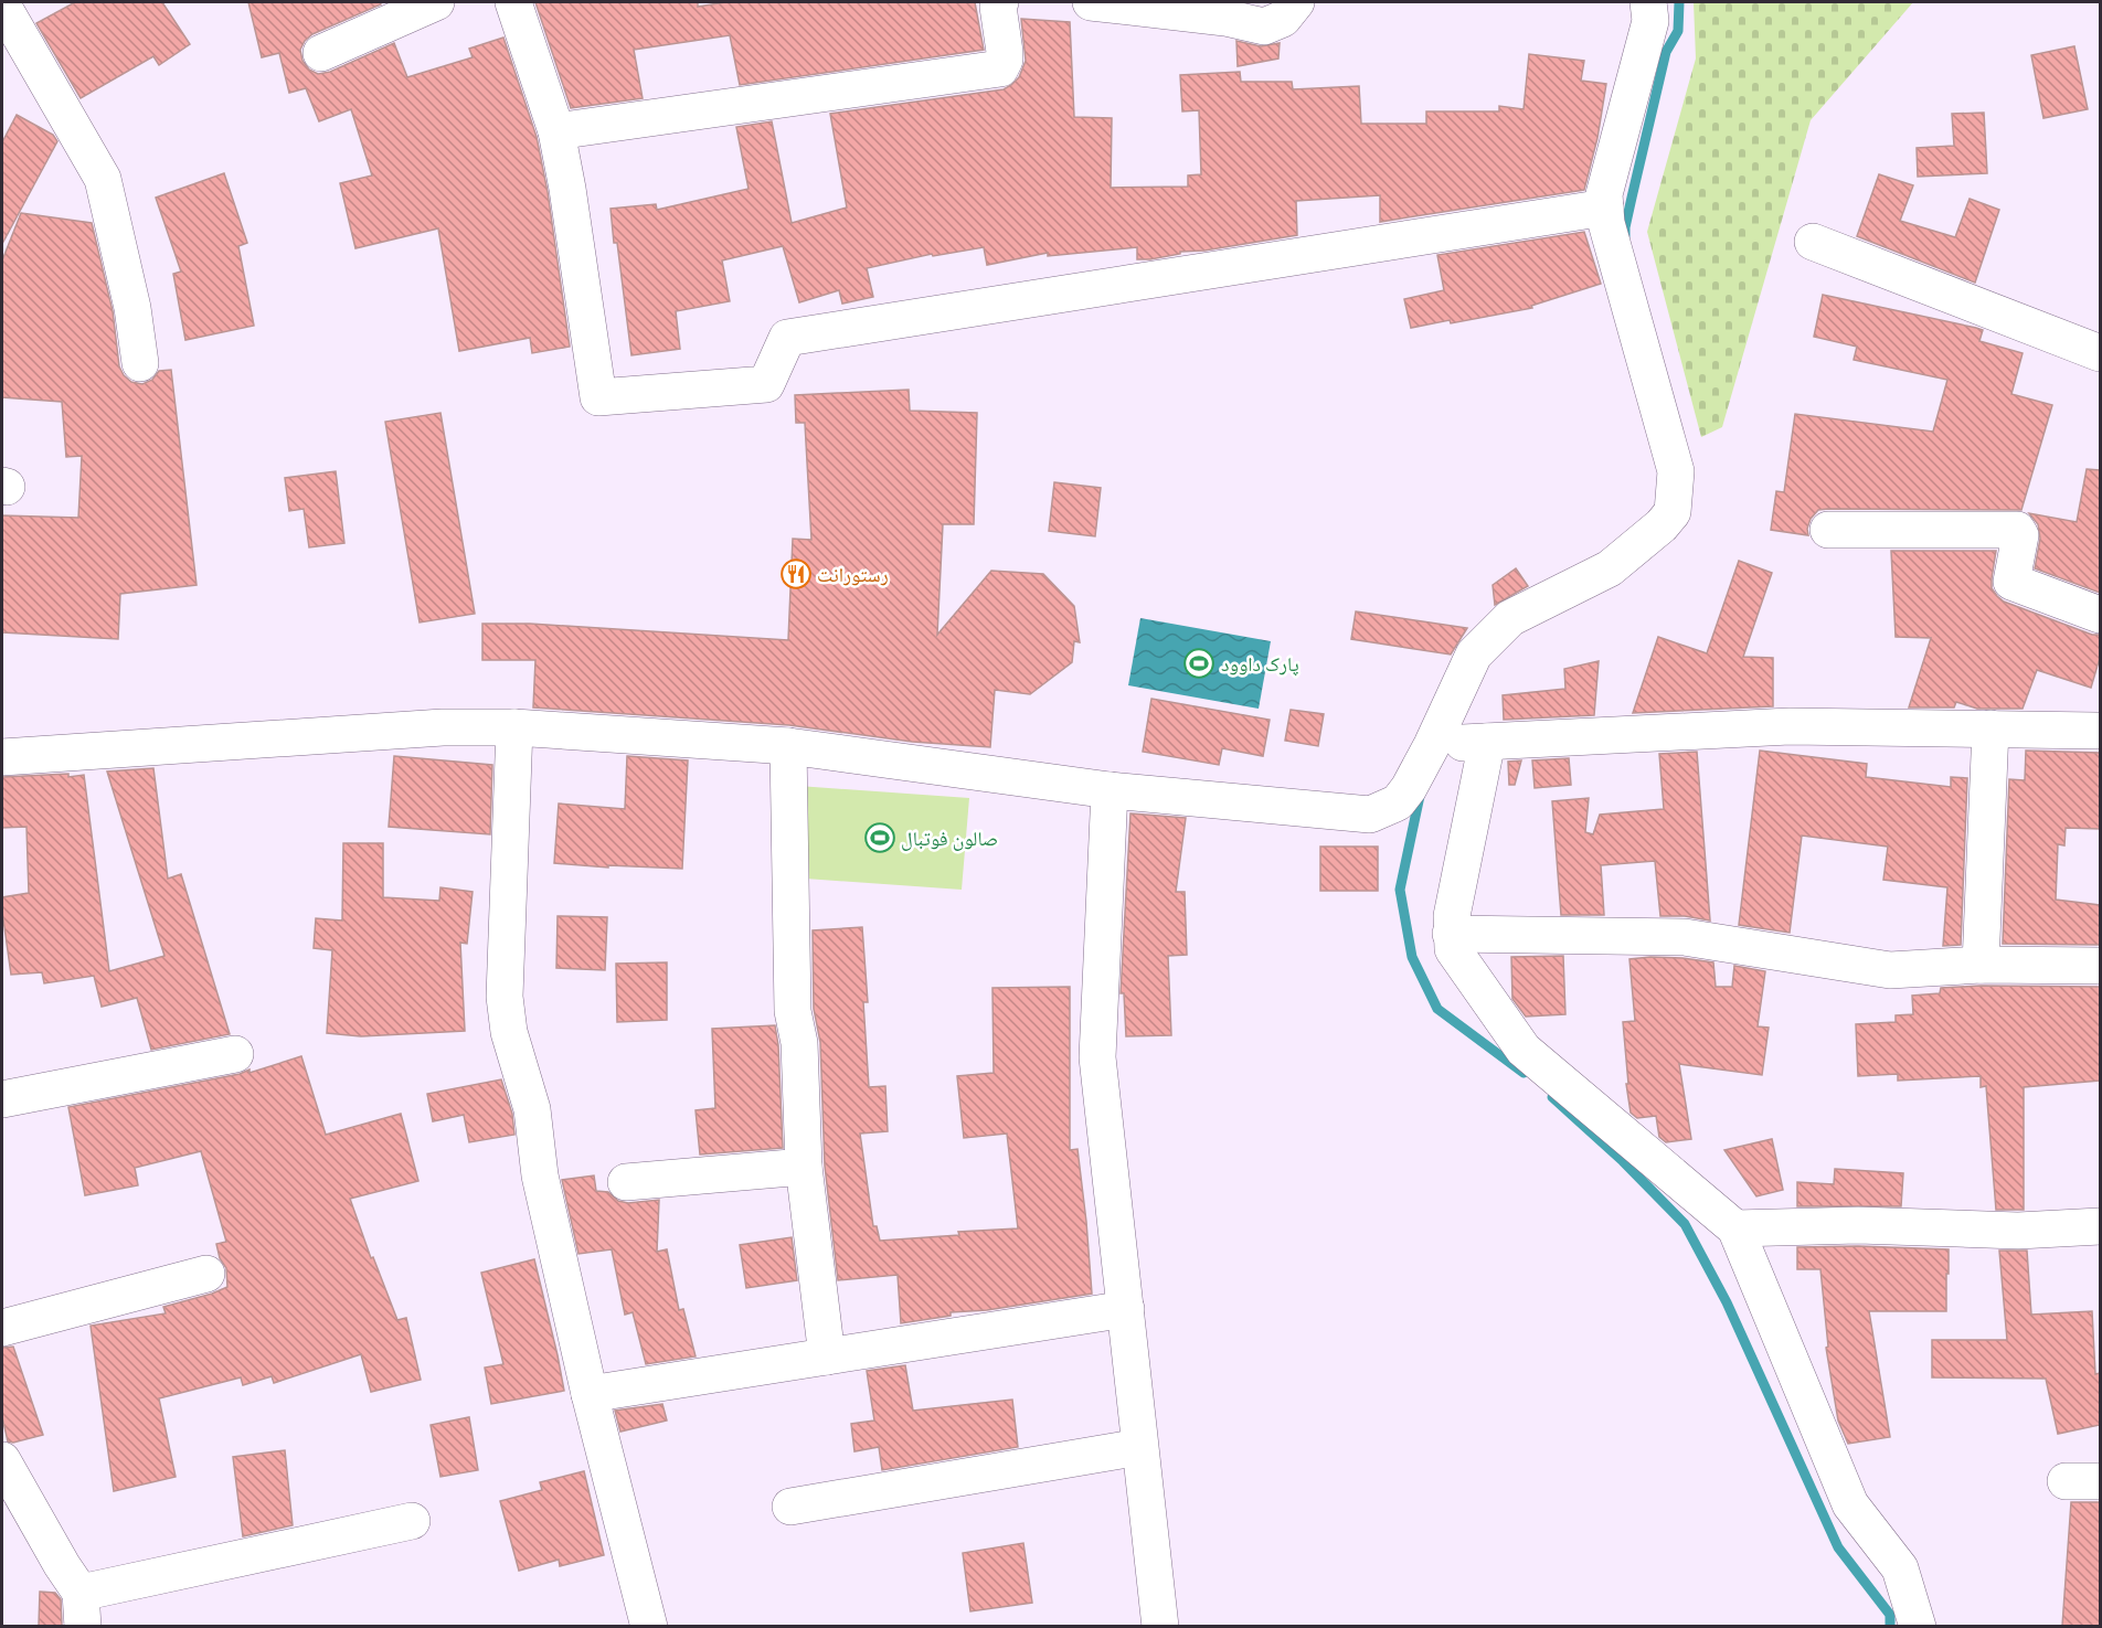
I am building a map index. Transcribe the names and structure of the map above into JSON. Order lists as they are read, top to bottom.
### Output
{
  "places": {
    "restaurant": ["رستورانت"],
    "sports": ["پارک داوود", "صالون فوتبال"]
  }
}
